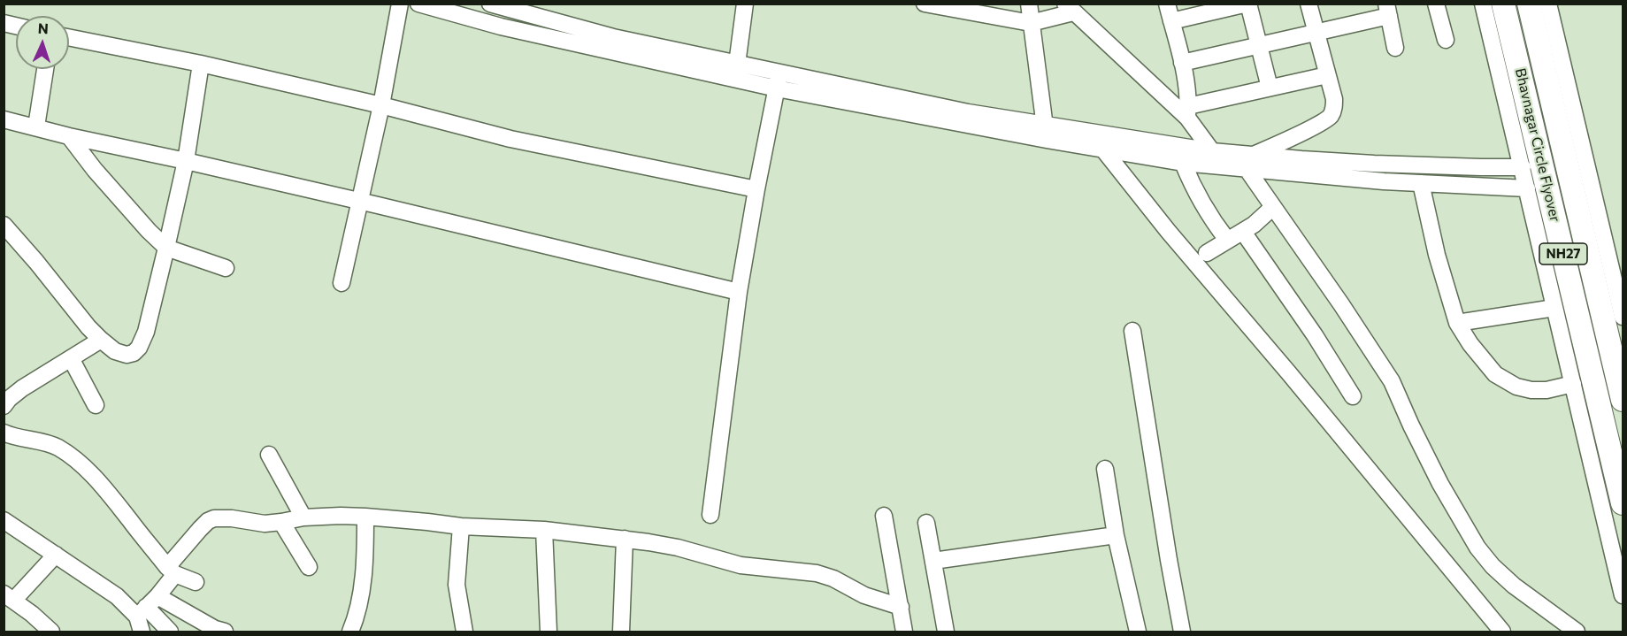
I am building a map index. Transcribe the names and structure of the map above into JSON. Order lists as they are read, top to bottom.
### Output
{
  "streets": {
    "highway": ["Bhavnagar Circle Flyover", "NH27"]
  },
  "north": "top"
}
